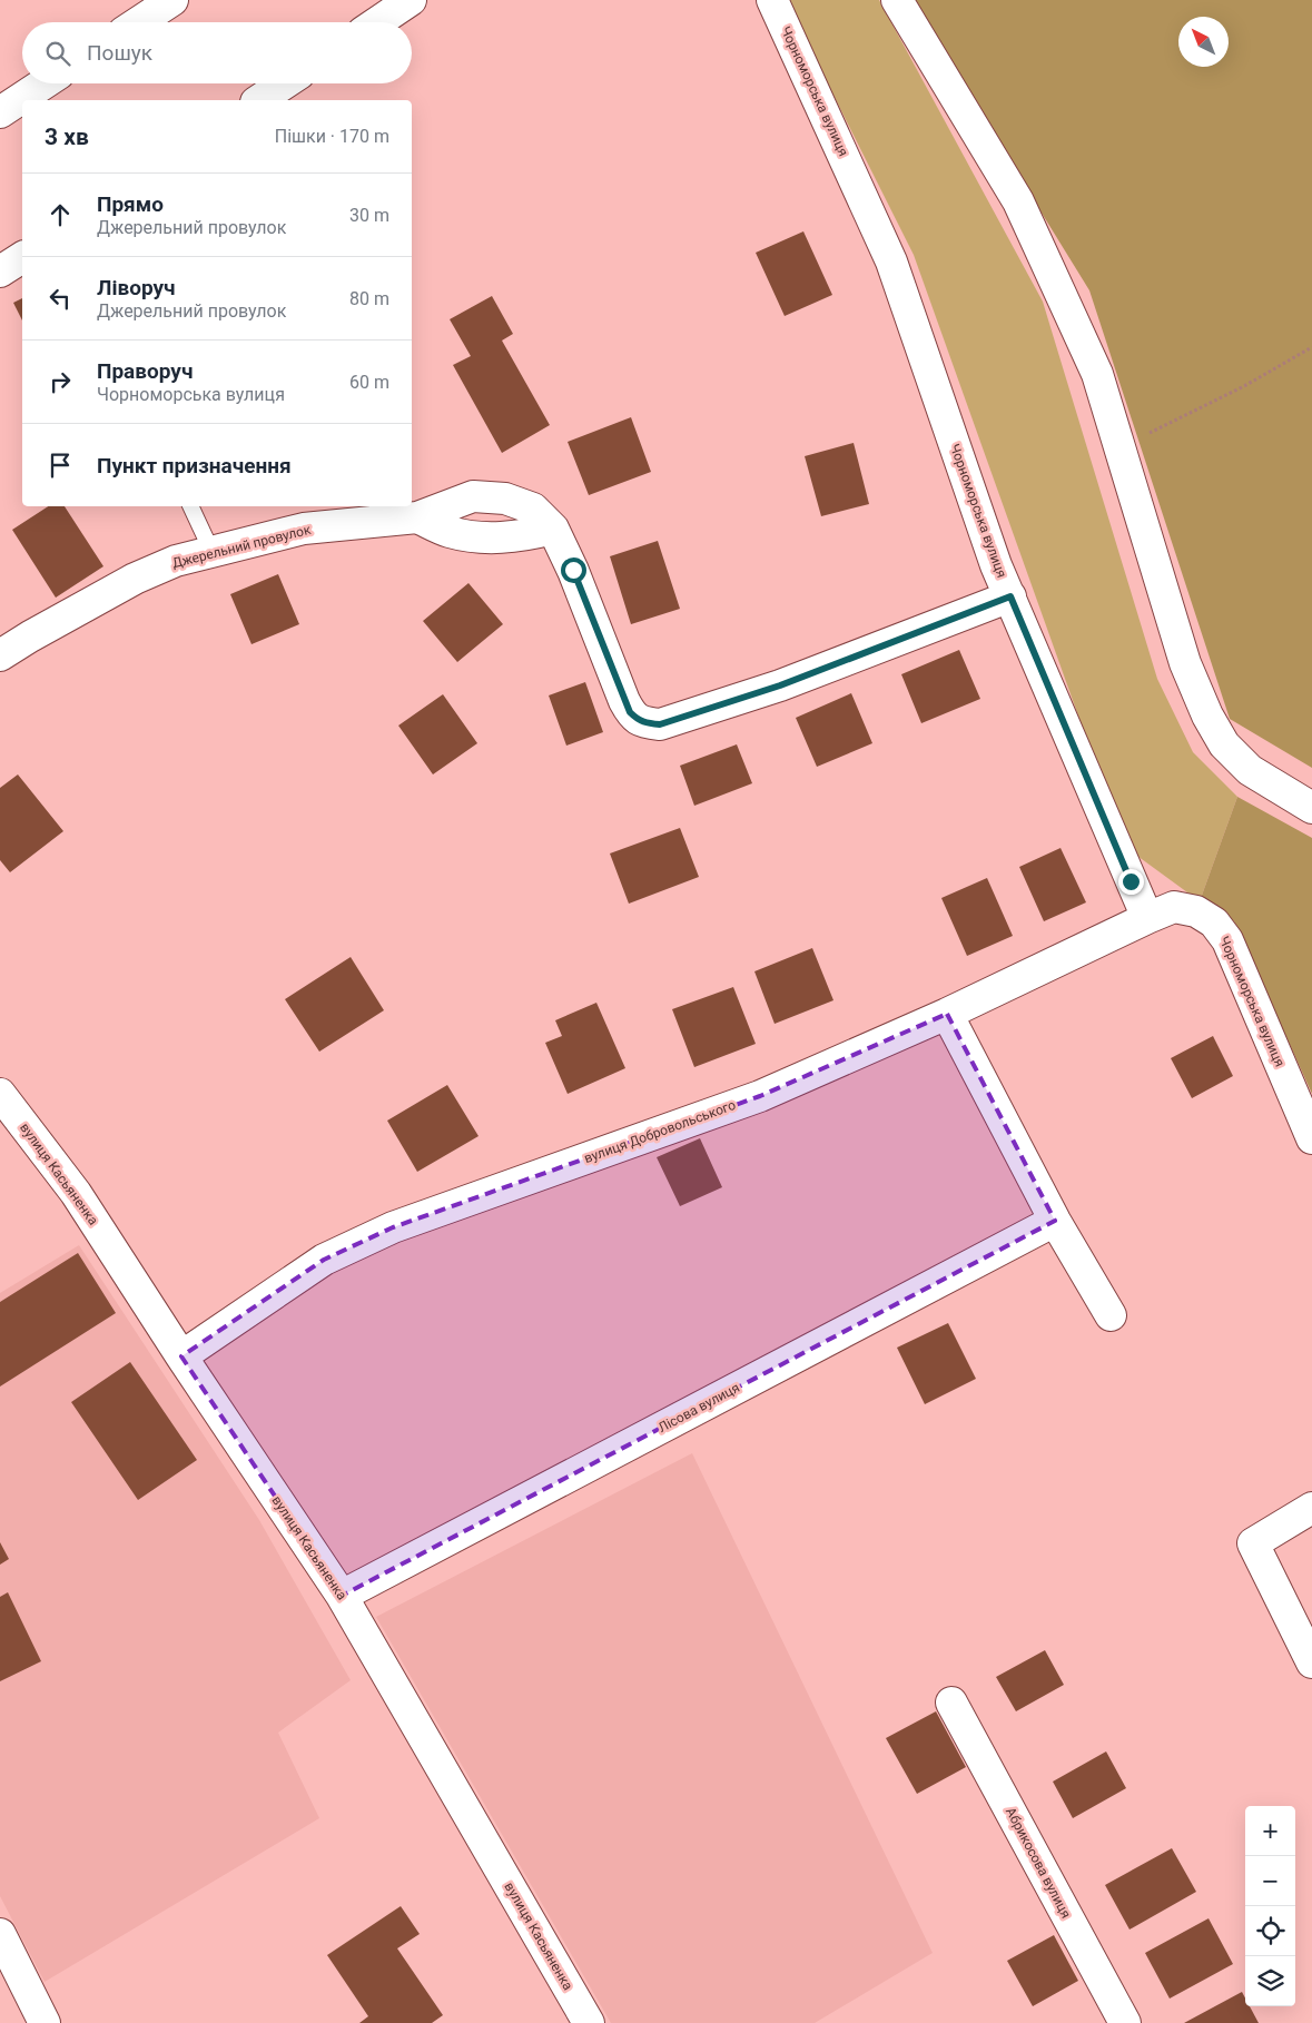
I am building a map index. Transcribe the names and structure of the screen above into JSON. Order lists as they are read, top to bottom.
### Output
{
  "streets": {
    "main road": [
      "Чорноморська вулиця",
      "Джерельний провулок",
      "вулиця Добровольського",
      "вулиця Касьяненка",
      "Лісова вулиця",
      "Абрикосова вулиця"
    ]
  },
  "crossings": [
    ["Чорноморська вулиця", "Джерельний провулок"],
    ["Чорноморська вулиця", "вулиця Добровольського"],
    ["вулиця Добровольського", "вулиця Касьяненка"],
    ["вулиця Касьяненка", "Лісова вулиця"]
  ],
  "north": "top left",
  "page": {
    "search": "Пошук",
    "heading": ["3 хв", "Пішки · 170 m"],
    "list": [
      ["Прямо", "Джерельний провулок", "30 m"],
      ["Ліворуч", "Джерельний провулок", "80 m"],
      ["Праворуч", "Чорноморська вулиця", "60 m"],
      "Пункт призначення"
    ],
    "map_buttons": ["+", "−"]
  }
}
